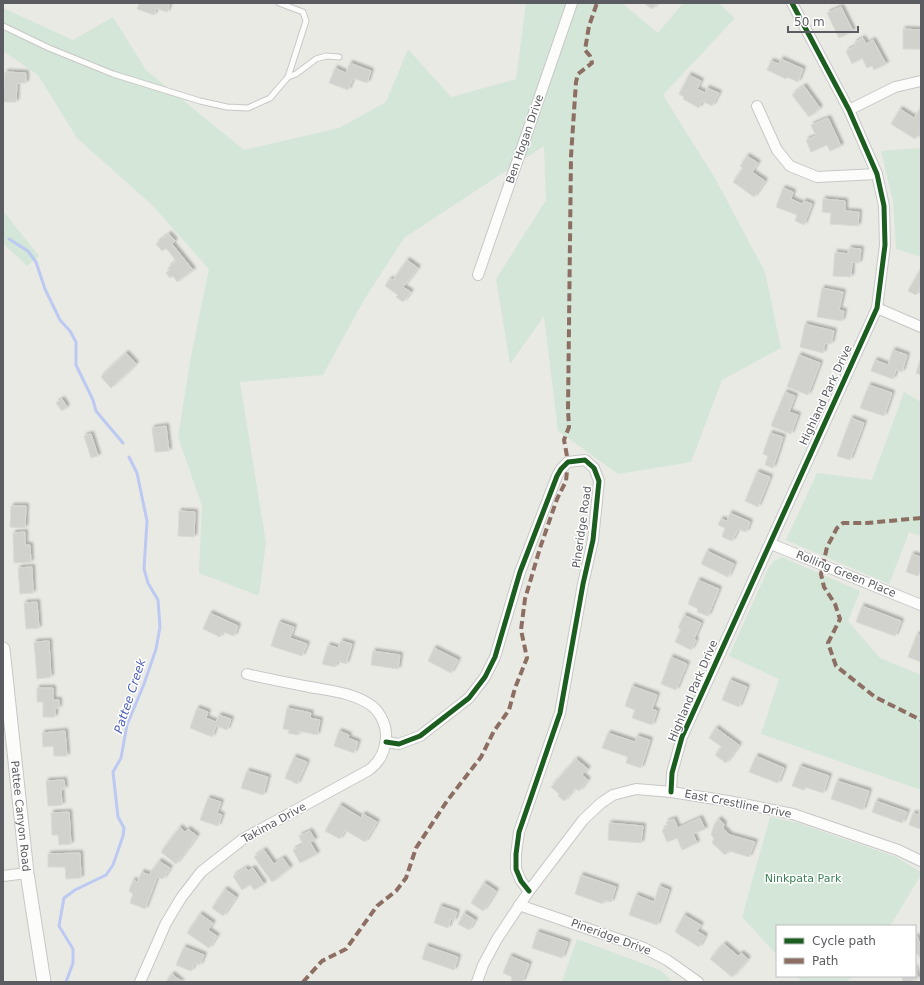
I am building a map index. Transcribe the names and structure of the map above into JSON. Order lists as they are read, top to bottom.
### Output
{
  "streets": {
    "street": [
      "Ben Hogan Drive",
      "Highland Park Drive",
      "Pineridge Road",
      "Rolling Green Place",
      "East Crestline Drive",
      "Pattee Canyon Road",
      "Takima Drive",
      "Pineridge Drive"
    ]
  },
  "crossings": [
    ["Highland Park Drive", "Rolling Green Place"],
    ["Highland Park Drive", "East Crestline Drive"],
    ["Pineridge Road", "East Crestline Drive"],
    ["Pineridge Road", "Takima Drive"],
    ["East Crestline Drive", "Pineridge Drive"]
  ],
  "water": ["Pattee Creek"],
  "parks": ["Ninkpata Park"],
  "legend": ["Cycle path", "Path"],
  "scale_bar": "50 m"
}
